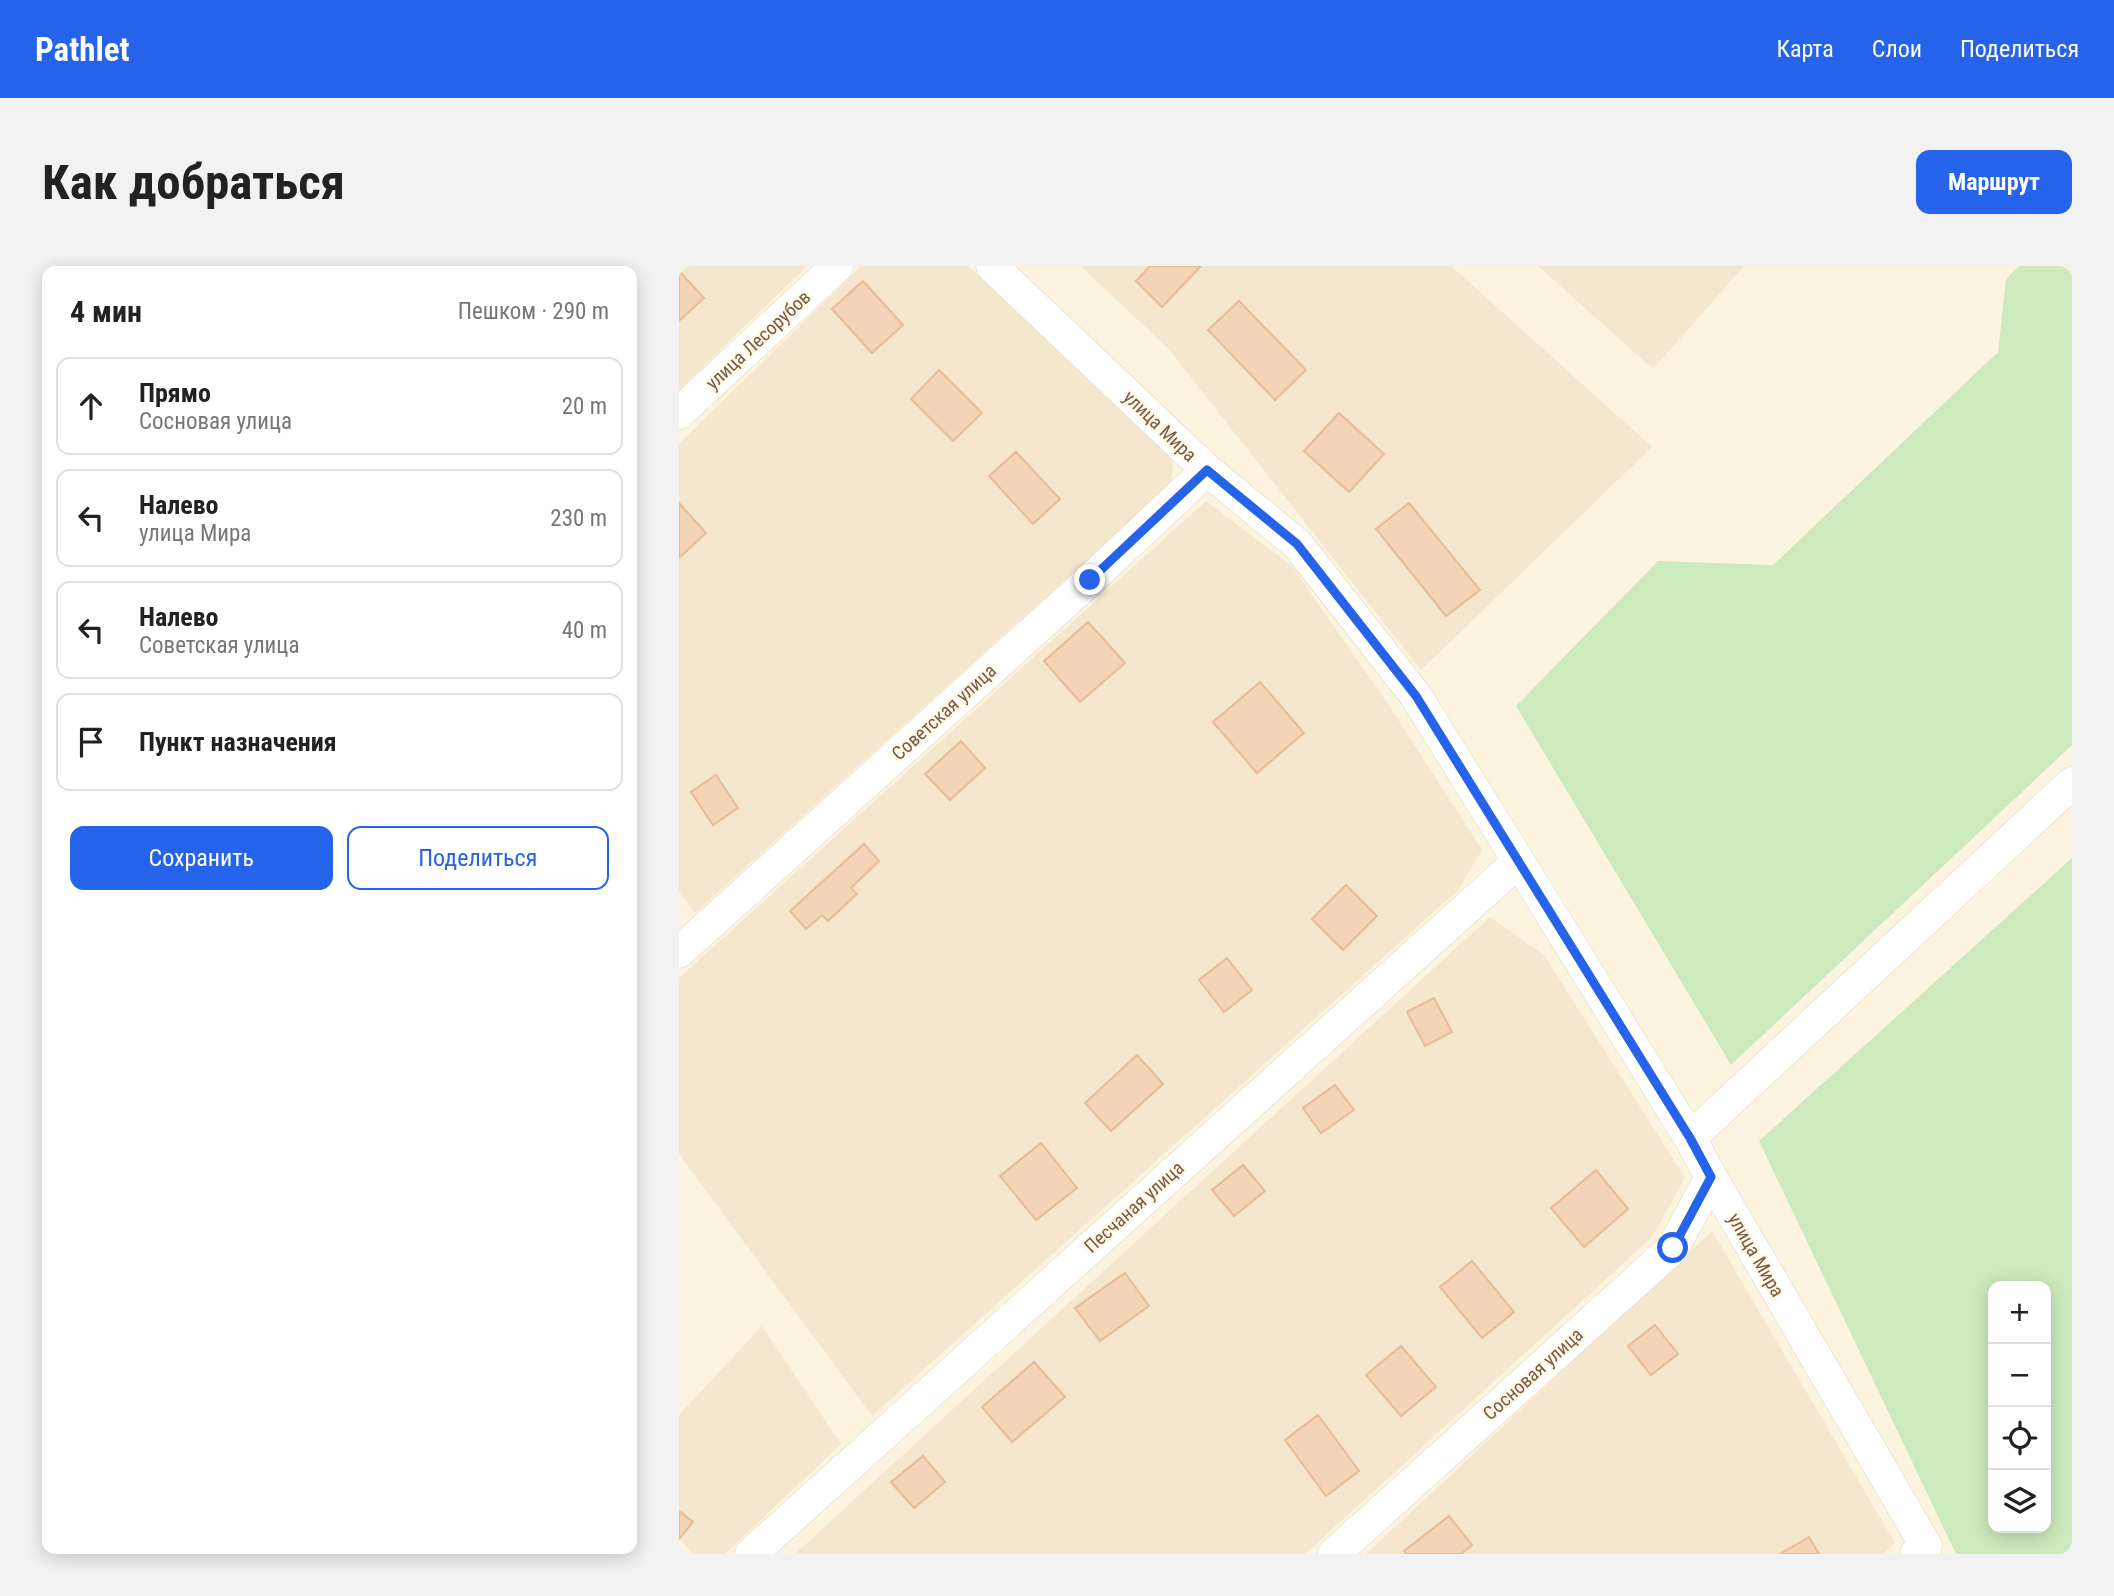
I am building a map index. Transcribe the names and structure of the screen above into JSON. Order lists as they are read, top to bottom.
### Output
{
  "streets": {
    "street": [
      "улица Лесорубов",
      "улица Мира",
      "Советская улица",
      "Песчаная улица",
      "Сосновая улица"
    ]
  },
  "crossings": [
    ["улица Мира", "Советская улица"],
    ["улица Мира", "Песчаная улица"],
    ["улица Мира", "Сосновая улица"]
  ],
  "page": {
    "header": "Pathlet",
    "nav": ["Карта", "Слои", "Поделиться"],
    "buttons": [
      "Маршрут",
      ["Сохранить", "Поделиться"]
    ],
    "title": "Как добраться",
    "heading": ["4 мин", "Пешком · 290 m"],
    "list": [
      ["Прямо", "Сосновая улица", "20 m"],
      ["Налево", "улица Мира", "230 m"],
      ["Налево", "Советская улица", "40 m"],
      "Пункт назначения"
    ],
    "map_buttons": ["+", "−"]
  }
}
